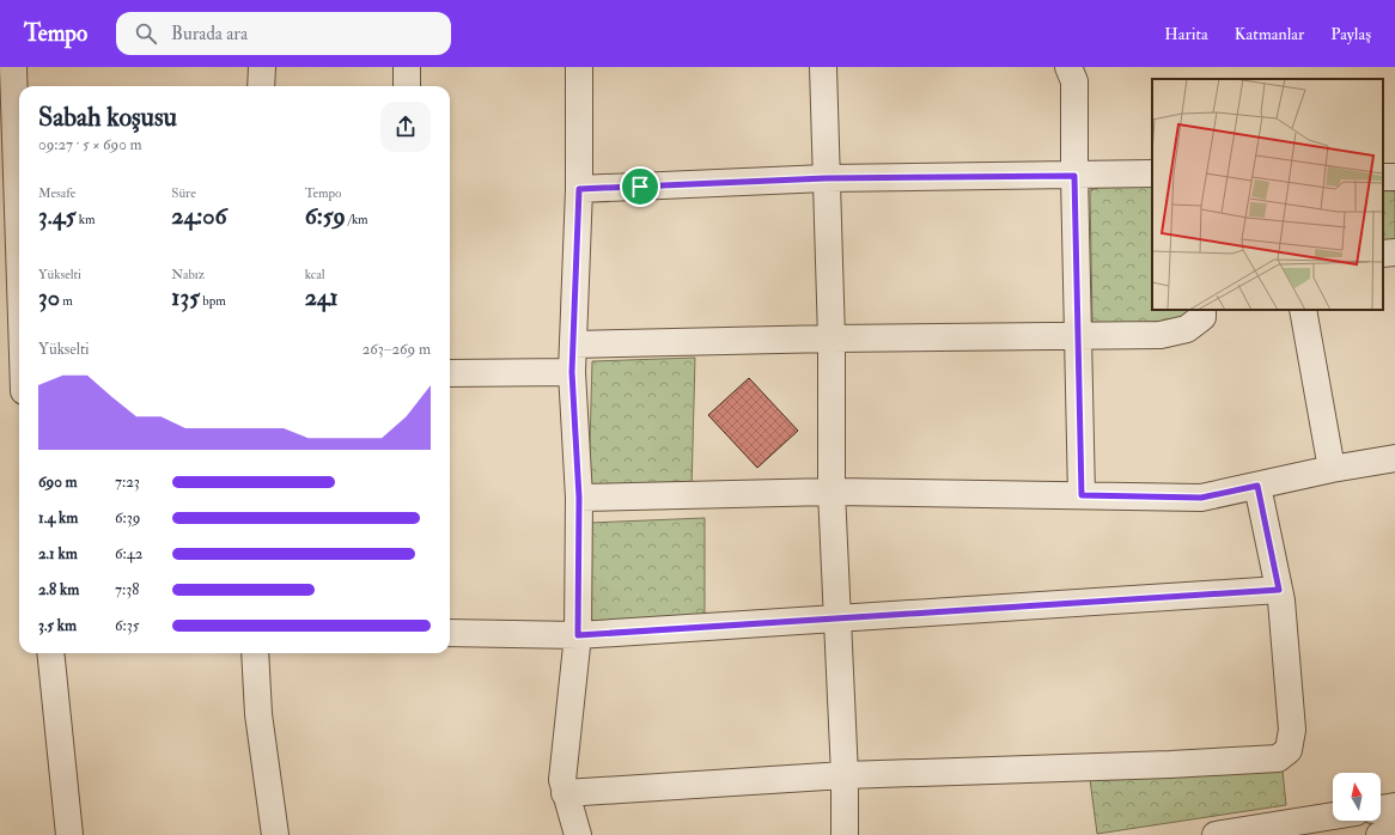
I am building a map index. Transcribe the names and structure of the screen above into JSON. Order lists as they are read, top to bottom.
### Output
{
  "north": "top",
  "page": {
    "header": "Tempo",
    "search": "Burada ara",
    "nav": ["Harita", "Katmanlar", "Paylaş"],
    "heading": ["Sabah koşusu", "09:27 · 5 × 690 m"],
    "stats": [
      ["Mesafe", "3.45 km"],
      ["Süre", "24:06"],
      ["Tempo", "6:59 /km"],
      ["Yükselti", "30 m"],
      ["Nabız", "135 bpm"],
      ["kcal", "241"]
    ],
    "chart": ["Yükselti", "263–269 m"],
    "list": [
      {
        "name": "690 m",
        "note": "7:23"
      },
      {
        "name": "1.4 km",
        "note": "6:39"
      },
      {
        "name": "2.1 km",
        "note": "6:42"
      },
      {
        "name": "2.8 km",
        "note": "7:38"
      },
      {
        "name": "3.5 km",
        "note": "6:35"
      }
    ]
  }
}
